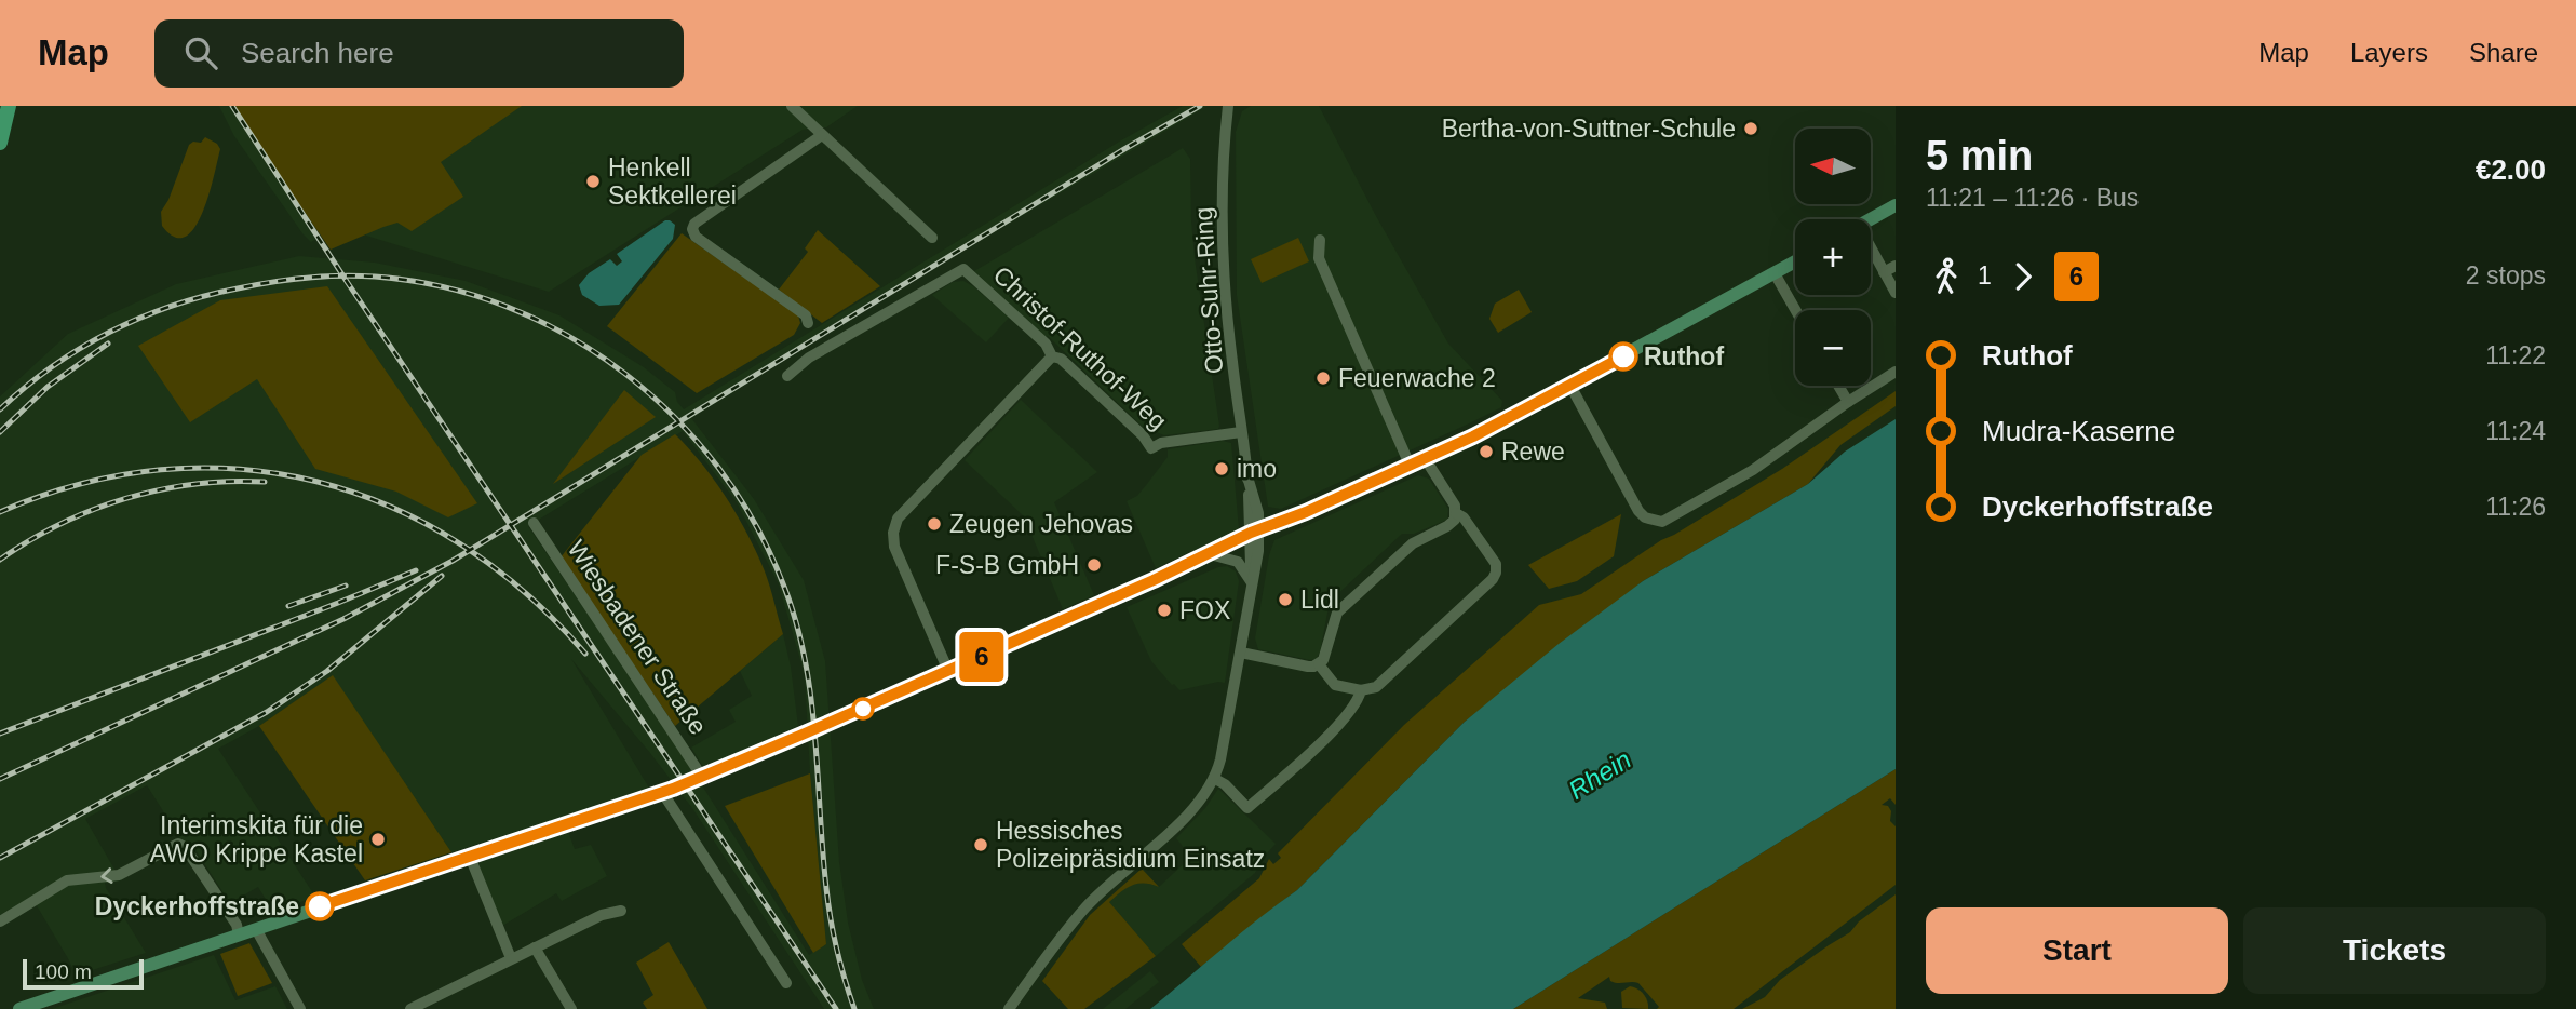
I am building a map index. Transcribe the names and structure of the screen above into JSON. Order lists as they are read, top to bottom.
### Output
{
  "streets": {
    "street": ["Otto-Suhr-Ring", "Christof-Ruthof-Weg", "Wiesbadener Straße"]
  },
  "crossings": [
    ["Otto-Suhr-Ring", "Christof-Ruthof-Weg"]
  ],
  "water": ["Rhein"],
  "places": [
    "Bertha-von-Suttner-Schule",
    "Henkell Sektkellerei",
    "Ruthof",
    "Feuerwache 2",
    "Rewe",
    "imo",
    "Zeugen Jehovas",
    "F-S-B GmbH",
    "Lidl",
    "FOX",
    "Interimskita für die AWO Krippe Kastel",
    "Hessisches Polizeipräsidium Einsatz",
    "Dyckerhoffstraße"
  ],
  "lines": ["bus line 6"],
  "scale_bar": "100 m",
  "north": "left",
  "page": {
    "header": "Map",
    "search": "Search here",
    "nav": ["Map", "Layers", "Share"],
    "on_map": "6",
    "heading": ["5 min", "11:21 – 11:26 · Bus", "€2.00"],
    "map_buttons": ["+", "−"],
    "legs": ["1", "6", "2 stops"],
    "list": [
      {
        "name": "Ruthof",
        "value": "11:22"
      },
      {
        "name": "Mudra-Kaserne",
        "value": "11:24"
      },
      {
        "name": "Dyckerhoffstraße",
        "value": "11:26"
      }
    ],
    "buttons": ["Start", "Tickets"],
    "scale": "100 m"
  }
}
